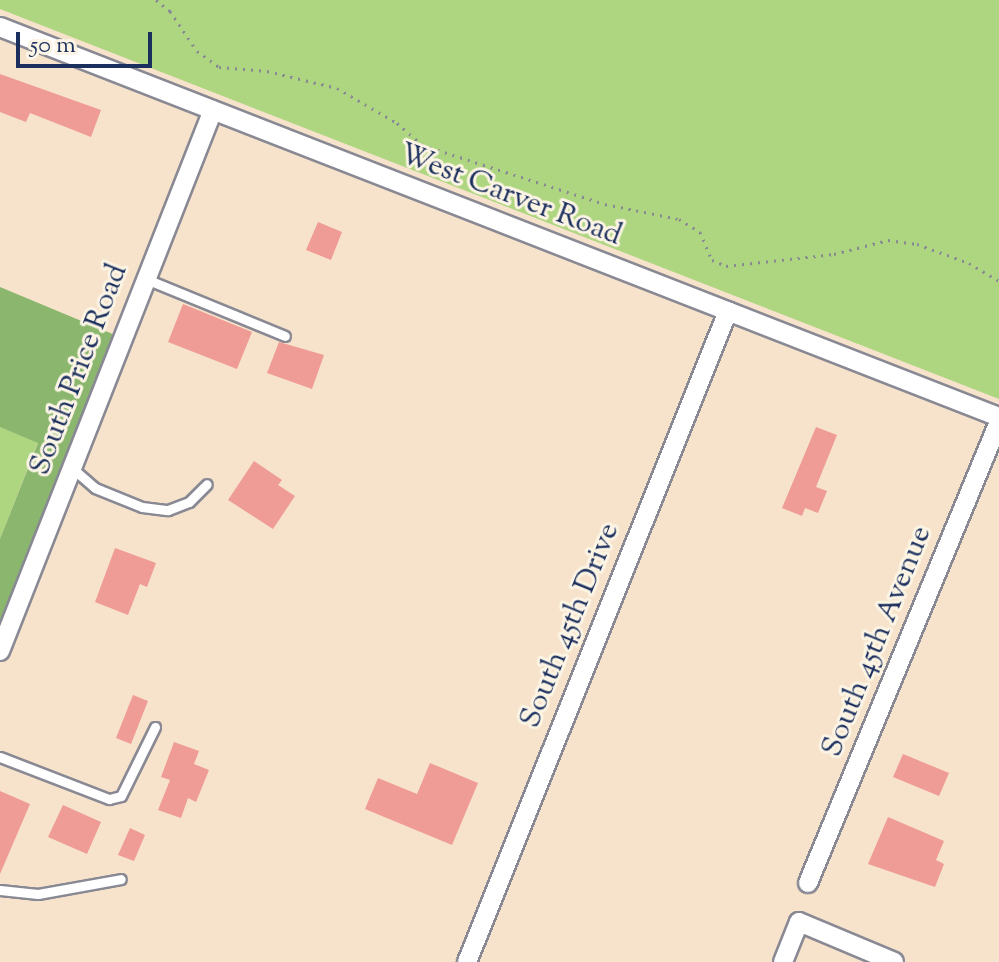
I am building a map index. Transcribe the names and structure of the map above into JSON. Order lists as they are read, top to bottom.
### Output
{
  "streets": {
    "street": [
      "West Carver Road",
      "South Price Road",
      "South 45th Drive",
      "South 45th Avenue"
    ]
  },
  "crossings": [
    ["West Carver Road", "South Price Road"],
    ["West Carver Road", "South 45th Drive"],
    ["West Carver Road", "South 45th Avenue"]
  ],
  "scale_bar": "50 m"
}
